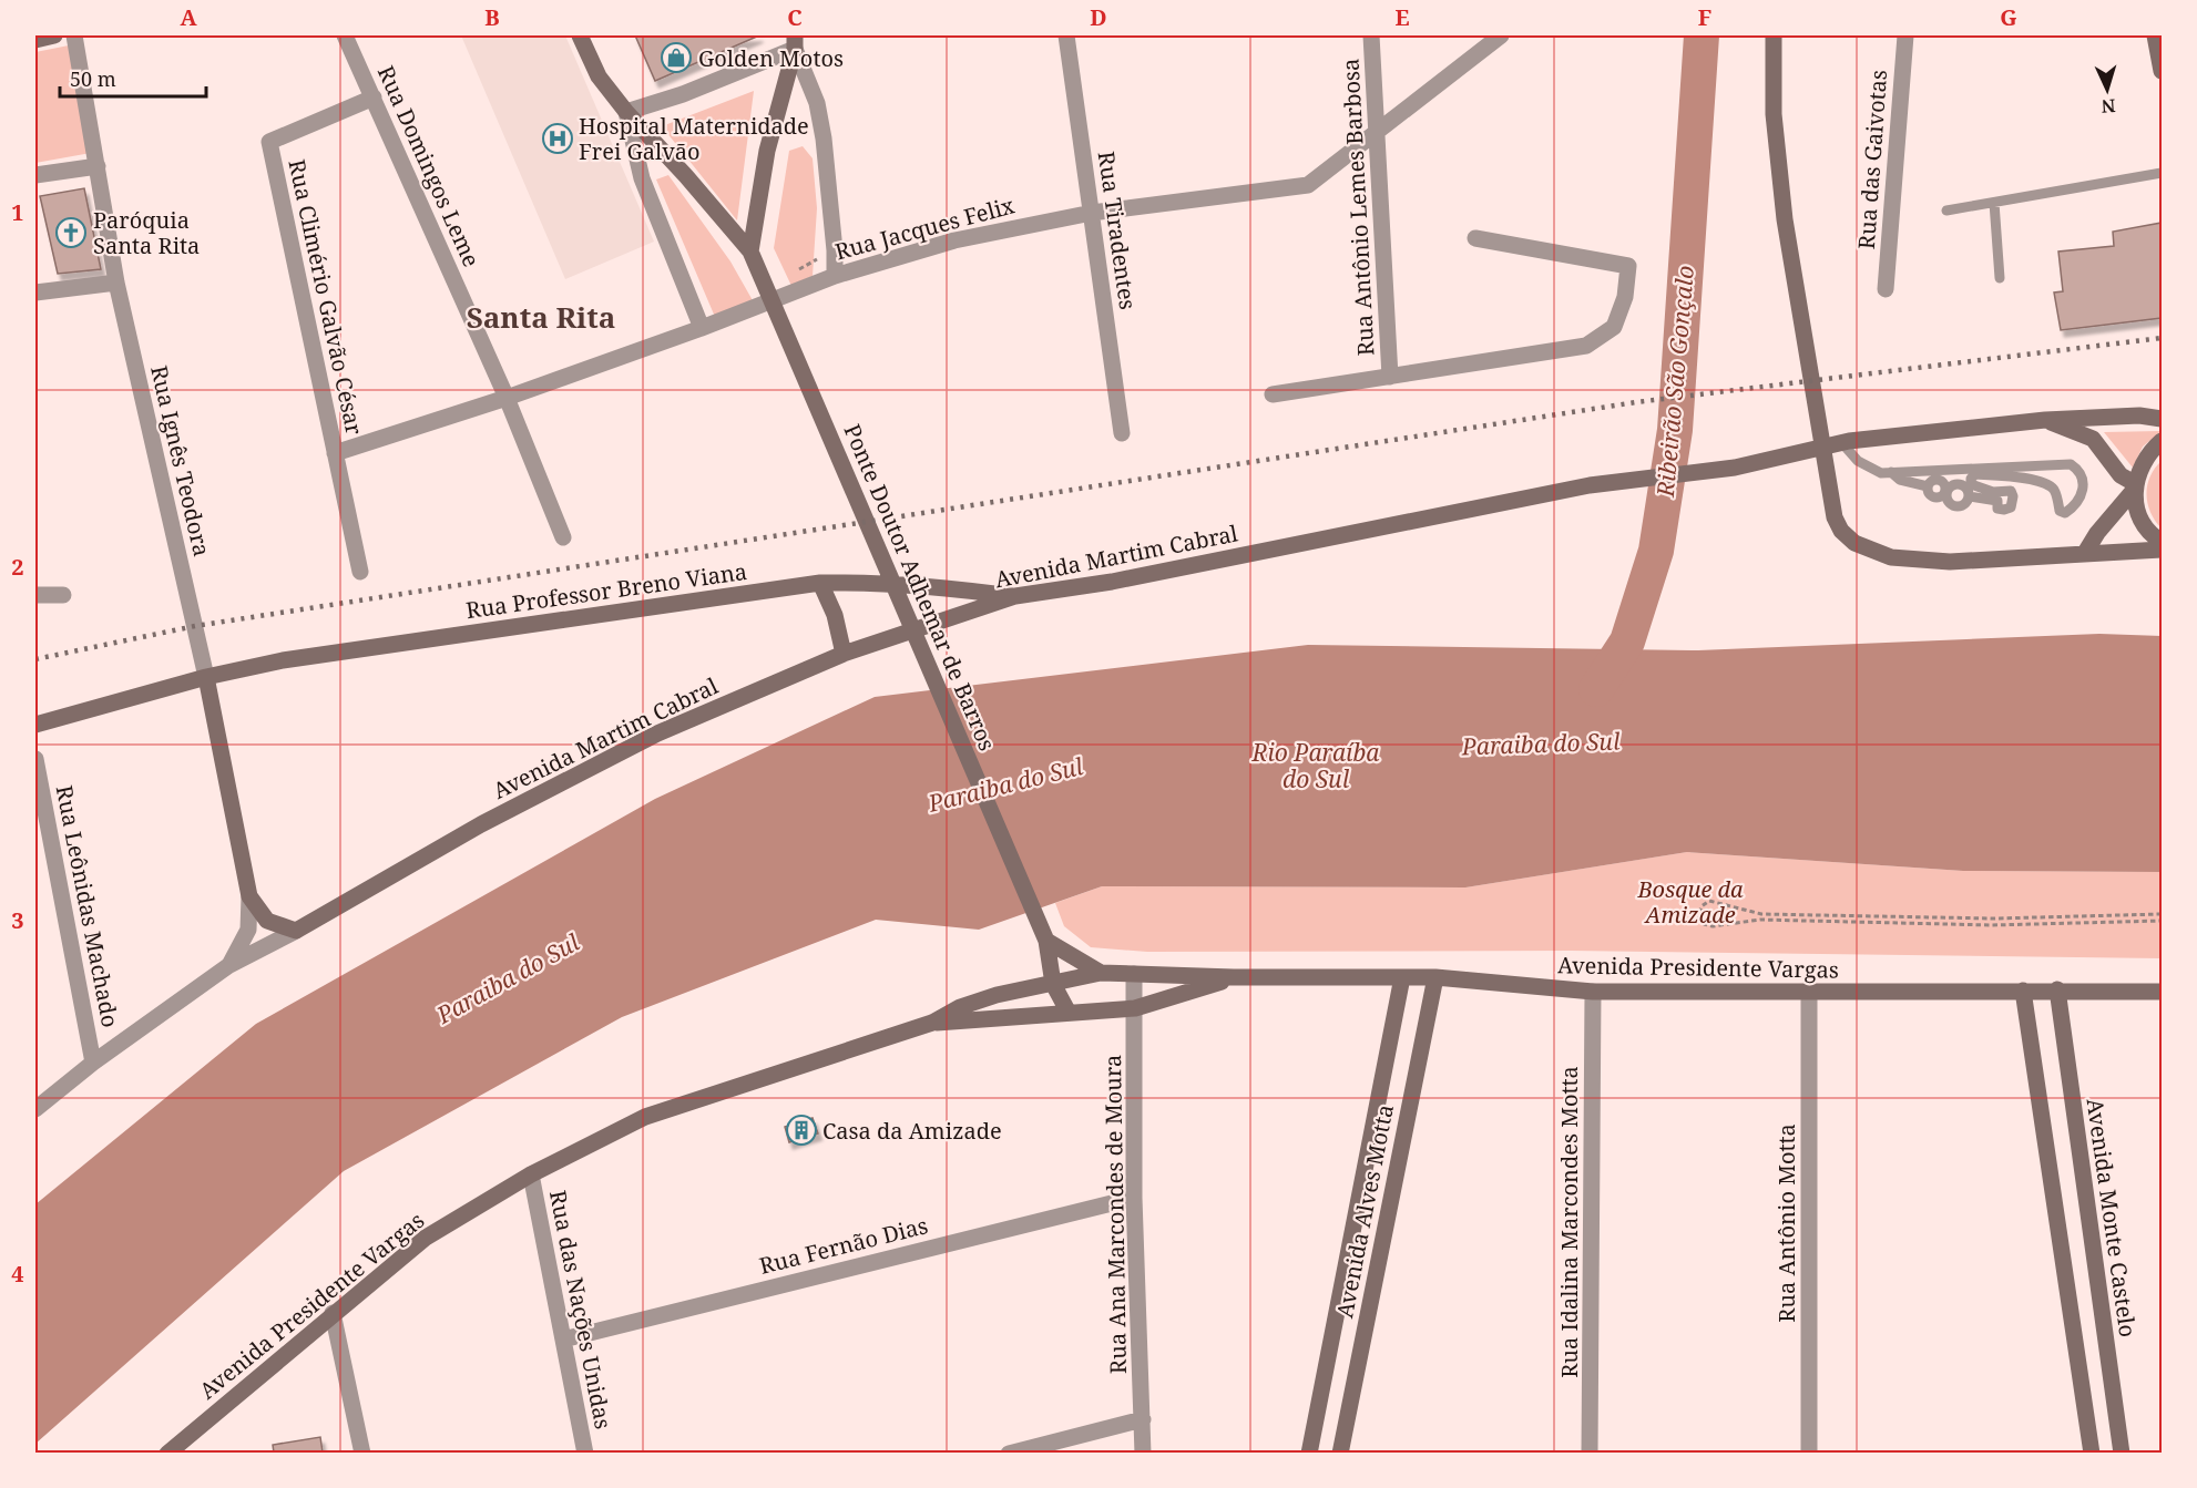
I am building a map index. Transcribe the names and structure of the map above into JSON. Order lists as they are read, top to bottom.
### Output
{
  "streets": {
    "street": [
      "Rua das Gaivotas",
      "Rua Domingos Leme",
      "Rua Antônio Lemes Barbosa",
      "Rua Jacques Felix",
      "Rua Tiradentes",
      "Rua Climério Galvão César",
      "Rua Ignês Teodora",
      "Avenida Martim Cabral",
      "Ponte Doutor Adhemar de Barros",
      "Rua Professor Breno Viana",
      "Rua Leônidas Machado",
      "Avenida Presidente Vargas",
      "Avenida Alves Motta",
      "Rua Ana Marcondes de Moura",
      "Avenida Monte Castelo",
      "Rua Idalina Marcondes Motta",
      "Rua Antônio Motta",
      "Rua Fernão Dias",
      "Rua das Nações Unidas"
    ]
  },
  "crossings": [
    ["Rua Domingos Leme", "Rua Jacques Felix"],
    ["Rua Domingos Leme", "Rua Climério Galvão César"],
    ["Rua Antônio Lemes Barbosa", "Rua Jacques Felix"],
    ["Rua Jacques Felix", "Rua Tiradentes"],
    ["Rua Jacques Felix", "Rua Climério Galvão César"],
    ["Rua Ignês Teodora", "Rua Professor Breno Viana"],
    ["Avenida Martim Cabral", "Rua Professor Breno Viana"],
    ["Avenida Martim Cabral", "Rua Leônidas Machado"],
    ["Ponte Doutor Adhemar de Barros", "Avenida Presidente Vargas"],
    ["Avenida Presidente Vargas", "Avenida Alves Motta"],
    ["Avenida Presidente Vargas", "Rua Ana Marcondes de Moura"],
    ["Avenida Presidente Vargas", "Avenida Monte Castelo"],
    ["Avenida Presidente Vargas", "Rua Idalina Marcondes Motta"],
    ["Avenida Presidente Vargas", "Rua Antônio Motta"],
    ["Avenida Presidente Vargas", "Rua das Nações Unidas"],
    ["Rua Ana Marcondes de Moura", "Rua Fernão Dias"],
    ["Rua Fernão Dias", "Rua das Nações Unidas"]
  ],
  "districts": ["Santa Rita"],
  "water": ["Ribeirão São Gonçalo", "Paraiba do Sul", "Rio Paraíba do Sul"],
  "parks": ["Bosque da Amizade"],
  "places": {
    "shop": ["Golden Motos"],
    "hospital": ["Hospital Maternidade Frei Galvão"],
    "church": ["Paróquia Santa Rita"],
    "building": ["Casa da Amizade"]
  },
  "scale_bar": "50 m",
  "north": "bottom",
  "grid": {
    "columns": [
      "A",
      "B",
      "C",
      "D",
      "E",
      "F",
      "G"
    ],
    "rows": [
      "1",
      "2",
      "3",
      "4"
    ]
  }
}
